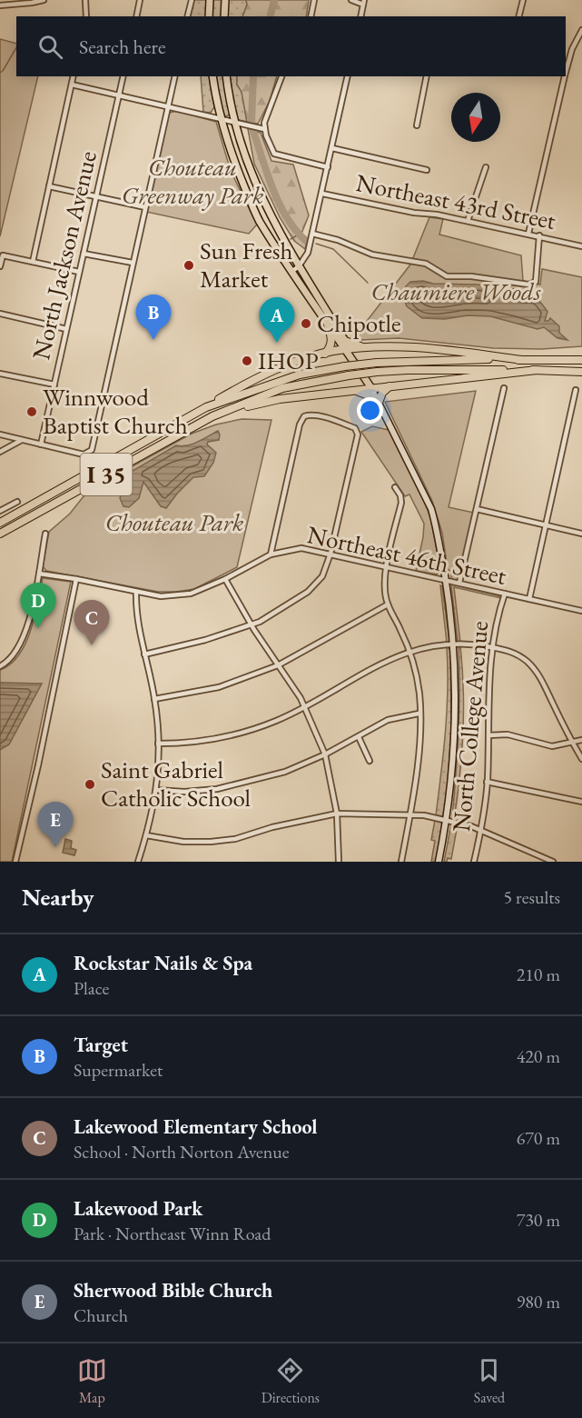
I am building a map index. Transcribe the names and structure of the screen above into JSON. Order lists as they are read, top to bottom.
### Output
{
  "streets": {
    "highway": ["I 35"],
    "street": [
      "Northeast 43rd Street",
      "North Jackson Avenue",
      "Northeast 46th Street",
      "North College Avenue"
    ]
  },
  "crossings": [
    ["Northeast 46th Street", "North College Avenue"]
  ],
  "parks": ["Chouteau Greenway Park", "Chaumiere Woods", "Chouteau Park"],
  "places": [
    "Sun Fresh Market",
    "Chipotle",
    "IHOP",
    "Winnwood Baptist Church",
    "Saint Gabriel Catholic School"
  ],
  "north": "bottom",
  "page": {
    "search": "Search here",
    "pins": [
      "B",
      "A",
      "D",
      "C",
      "E"
    ],
    "heading": ["Nearby", "5 results"],
    "list": [
      {
        "mark": "A",
        "name": "Rockstar Nails & Spa",
        "note": "Place",
        "value": "210 m"
      },
      {
        "mark": "B",
        "name": "Target",
        "note": "Supermarket",
        "value": "420 m"
      },
      {
        "mark": "C",
        "name": "Lakewood Elementary School",
        "note": "School · North Norton Avenue",
        "value": "670 m"
      },
      {
        "mark": "D",
        "name": "Lakewood Park",
        "note": "Park · Northeast Winn Road",
        "value": "730 m"
      },
      {
        "mark": "E",
        "name": "Sherwood Bible Church",
        "note": "Church",
        "value": "980 m"
      }
    ],
    "nav": ["Map", "Directions", "Saved"]
  }
}
